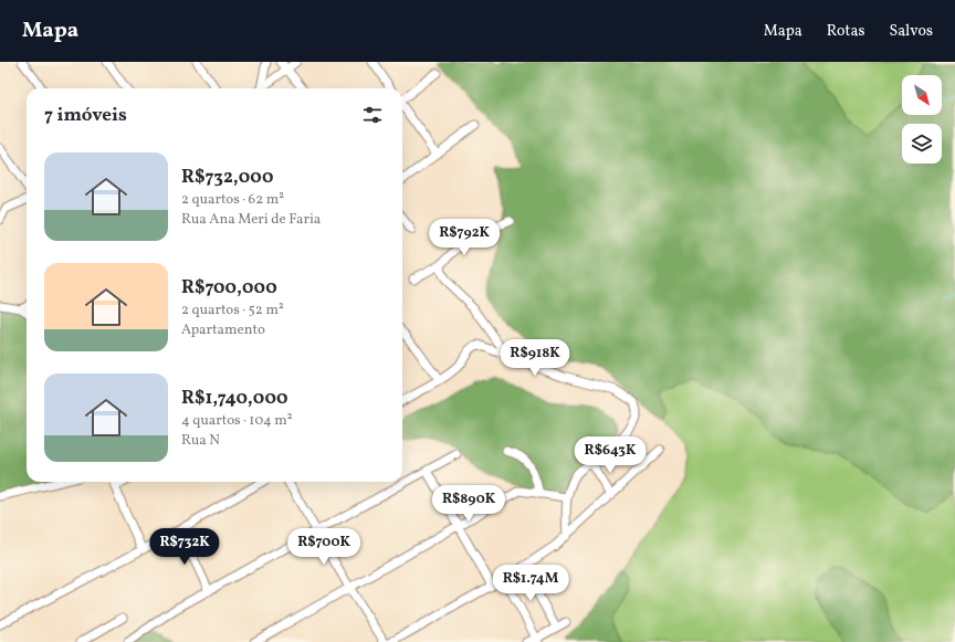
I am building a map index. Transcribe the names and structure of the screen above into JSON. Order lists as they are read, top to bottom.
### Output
{
  "north": "bottom right",
  "page": {
    "header": "Mapa",
    "nav": ["Mapa", "Rotas", "Salvos"],
    "heading": "7 imóveis",
    "list": [
      {
        "name": "R$732,000",
        "note": "2 quartos · 62 m² · Rua Ana Meri de Faria"
      },
      {
        "name": "R$700,000",
        "note": "2 quartos · 52 m² · Apartamento"
      },
      {
        "name": "R$1,740,000",
        "note": "4 quartos · 104 m² · Rua N"
      }
    ],
    "price": [
      "R$792K",
      "R$918K",
      "R$643K",
      "R$890K",
      "R$732K",
      "R$700K",
      "R$1.74M"
    ]
  }
}
